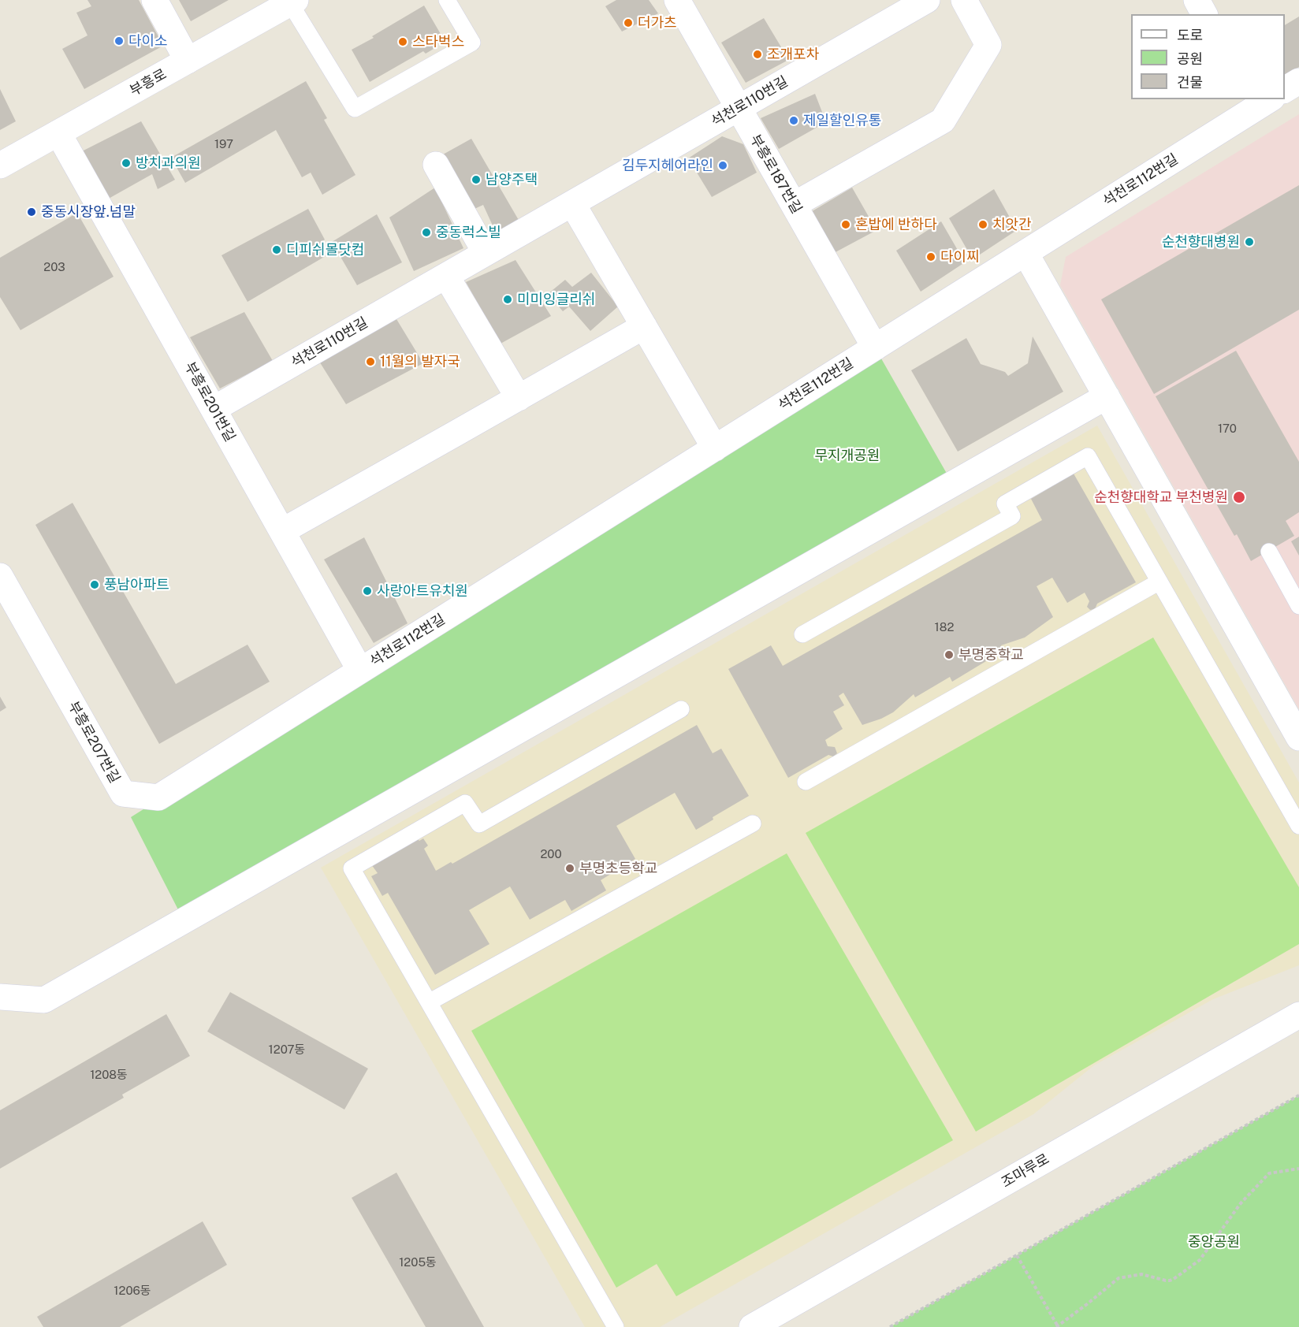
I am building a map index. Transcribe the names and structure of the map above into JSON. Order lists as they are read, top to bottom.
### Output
{
  "streets": {
    "street": [
      "부흥로",
      "석천로110번길",
      "부흥로187번길",
      "석천로112번길",
      "부흥로201번길",
      "부흥로207번길",
      "조마루로"
    ]
  },
  "crossings": [
    ["부흥로", "부흥로201번길"],
    ["석천로110번길", "부흥로187번길"],
    ["석천로110번길", "부흥로201번길"],
    ["부흥로187번길", "석천로112번길"],
    ["석천로112번길", "부흥로201번길"],
    ["석천로112번길", "부흥로207번길"],
    ["부흥로201번길", "부흥로207번길"]
  ],
  "parks": ["무지개공원", "중앙공원"],
  "places": [
    "더가츠",
    "다이소",
    "스타벅스",
    "조개포차",
    "제일할인유통",
    "방치과의원",
    "김두지헤어라인",
    "남양주택",
    "중동시장앞.넘말",
    "혼밥에 반하다",
    "치앗간",
    "중동럭스빌",
    "순천향대병원",
    "디피쉬몰닷컴",
    "다이찌",
    "미미잉글리쉬",
    "11월의 발자국",
    "순천향대학교 부천병원",
    "풍남아파트",
    "사랑아트유치원",
    "부명중학교",
    "부명초등학교"
  ],
  "house_numbers": [
    "197",
    "203",
    "170",
    "182",
    "200",
    "1207동",
    "1208동",
    "1205동",
    "1206동"
  ],
  "legend": ["도로", "공원", "건물"]
}
